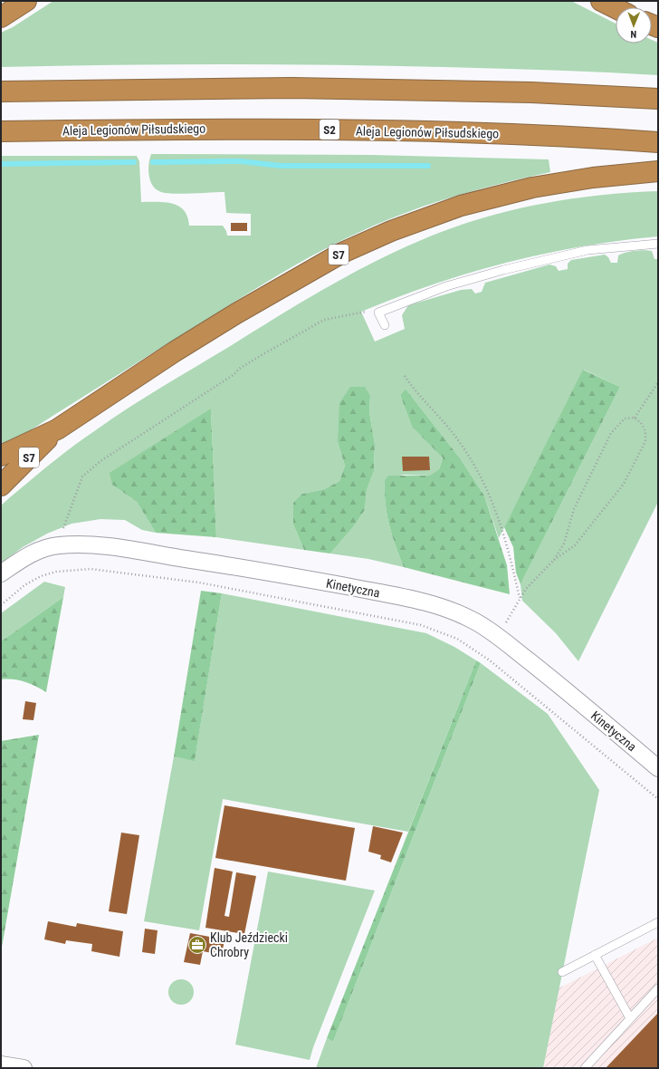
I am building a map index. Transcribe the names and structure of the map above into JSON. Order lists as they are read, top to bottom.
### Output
{
  "streets": {
    "highway": ["Aleja Legionów Piłsudskiego", "S2", "S7"],
    "street": ["Kinetyczna"]
  },
  "places": {
    "office": ["Klub Jeździecki Chrobry"]
  },
  "north": "bottom"
}
